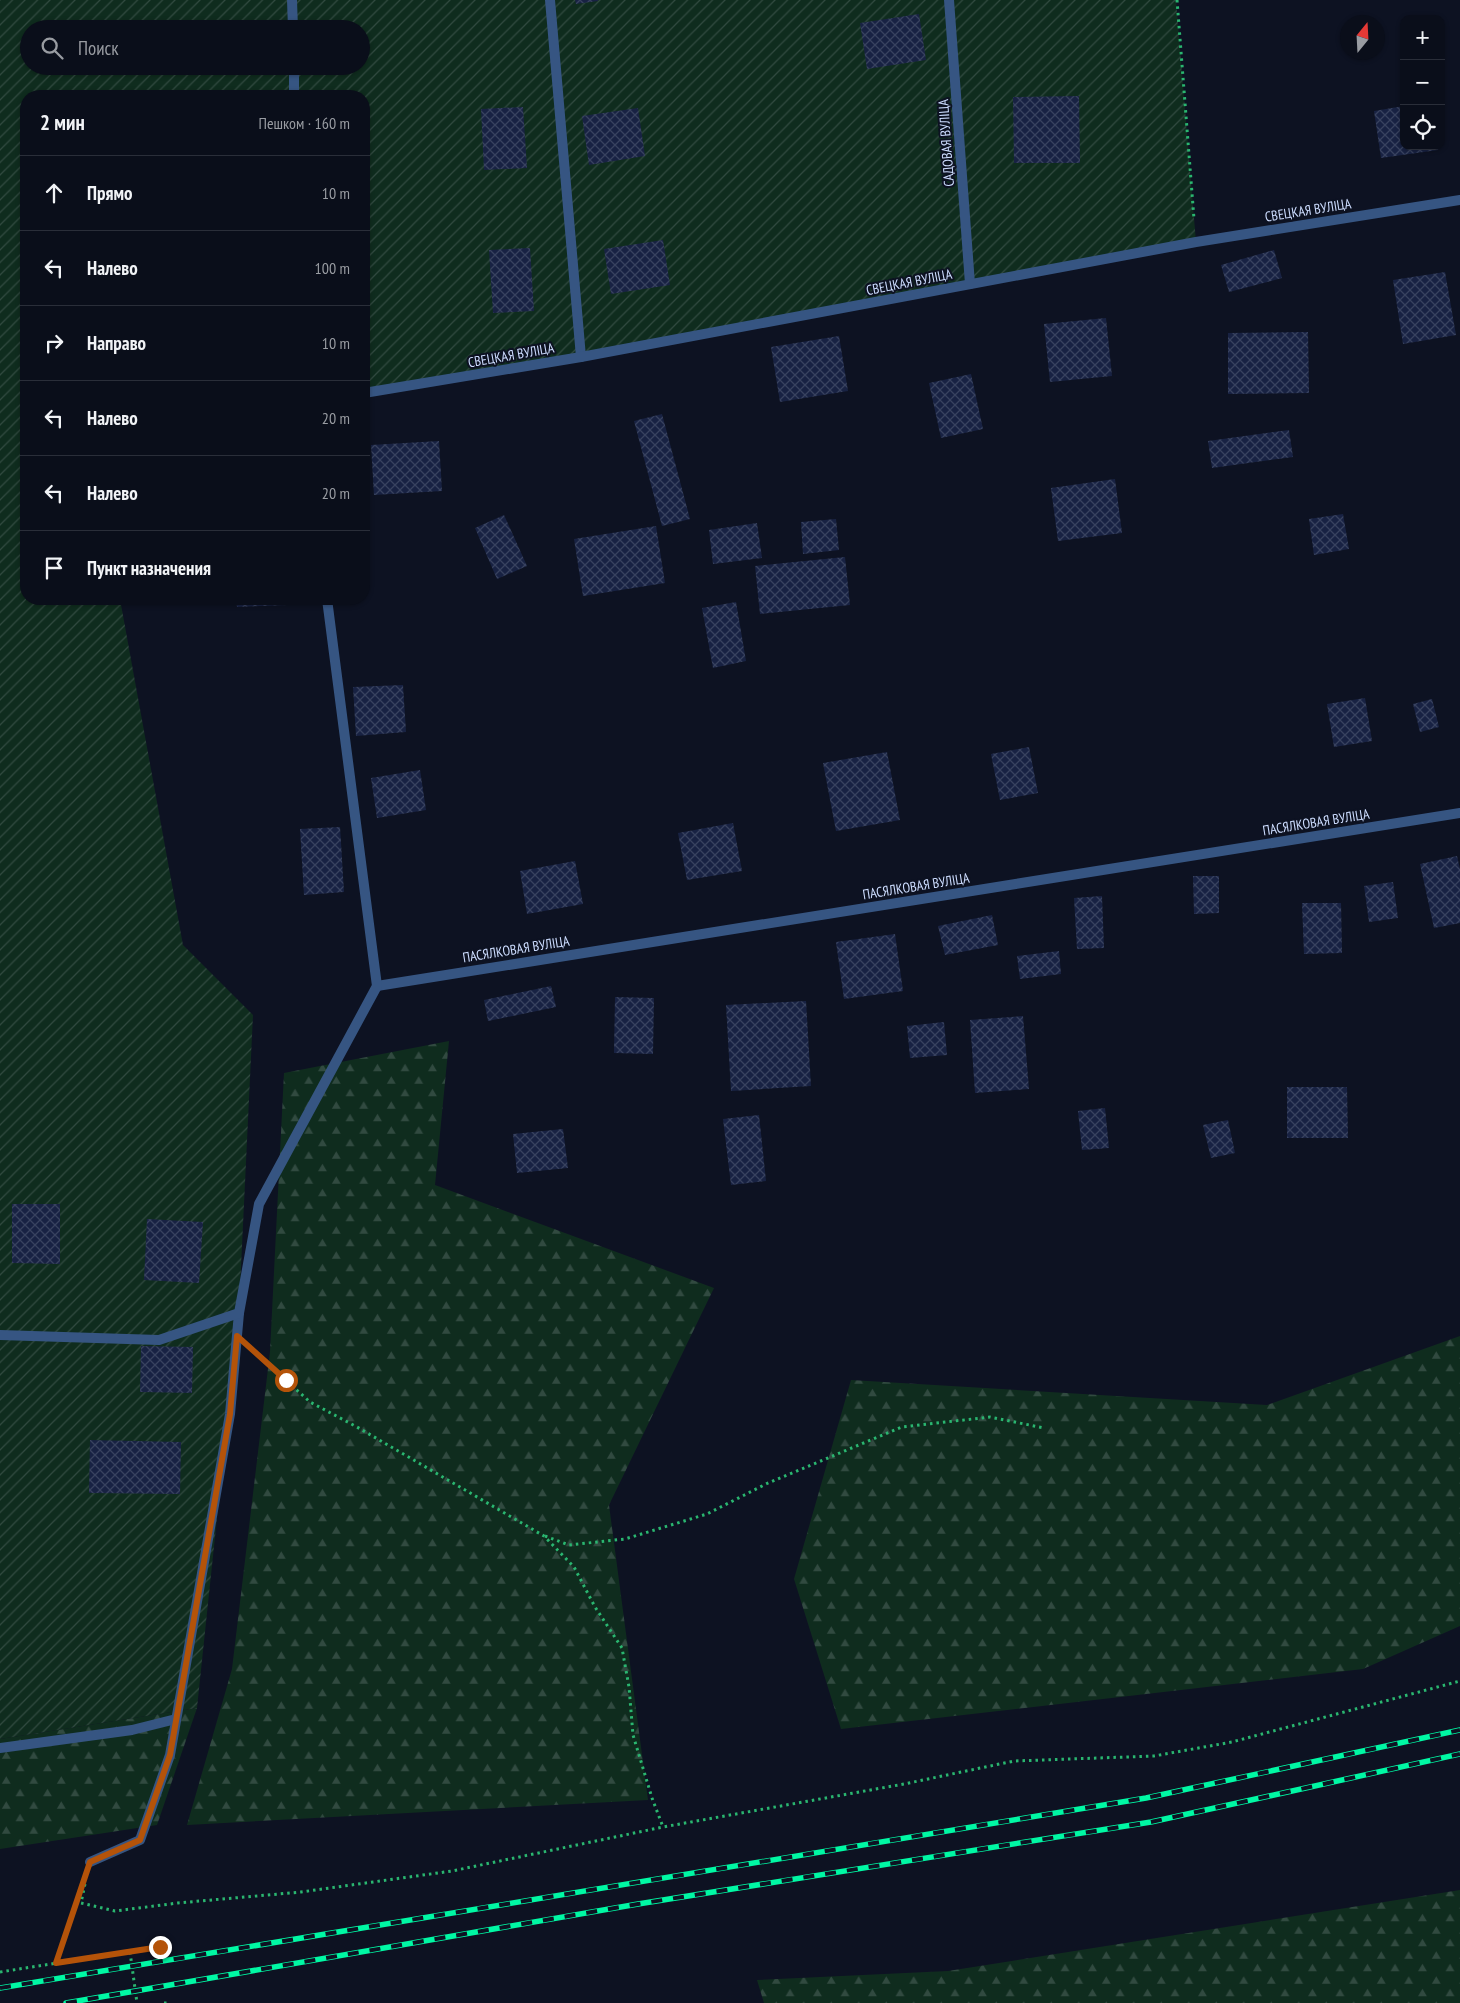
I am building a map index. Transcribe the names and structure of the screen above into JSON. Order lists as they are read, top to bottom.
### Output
{
  "streets": {
    "street": ["САДОВАЯ ВУЛІЦА", "СВЕЦКАЯ ВУЛІЦА", "ПАСЯЛКОВАЯ ВУЛІЦА"]
  },
  "crossings": [
    ["САДОВАЯ ВУЛІЦА", "СВЕЦКАЯ ВУЛІЦА"]
  ],
  "north": "top",
  "page": {
    "map_buttons": ["+", "−"],
    "search": "Поиск",
    "heading": ["2 мин", "Пешком · 160 m"],
    "list": [
      ["Прямо", "10 m"],
      ["Налево", "100 m"],
      ["Направо", "10 m"],
      ["Налево", "20 m"],
      ["Налево", "20 m"],
      "Пункт назначения"
    ]
  }
}
